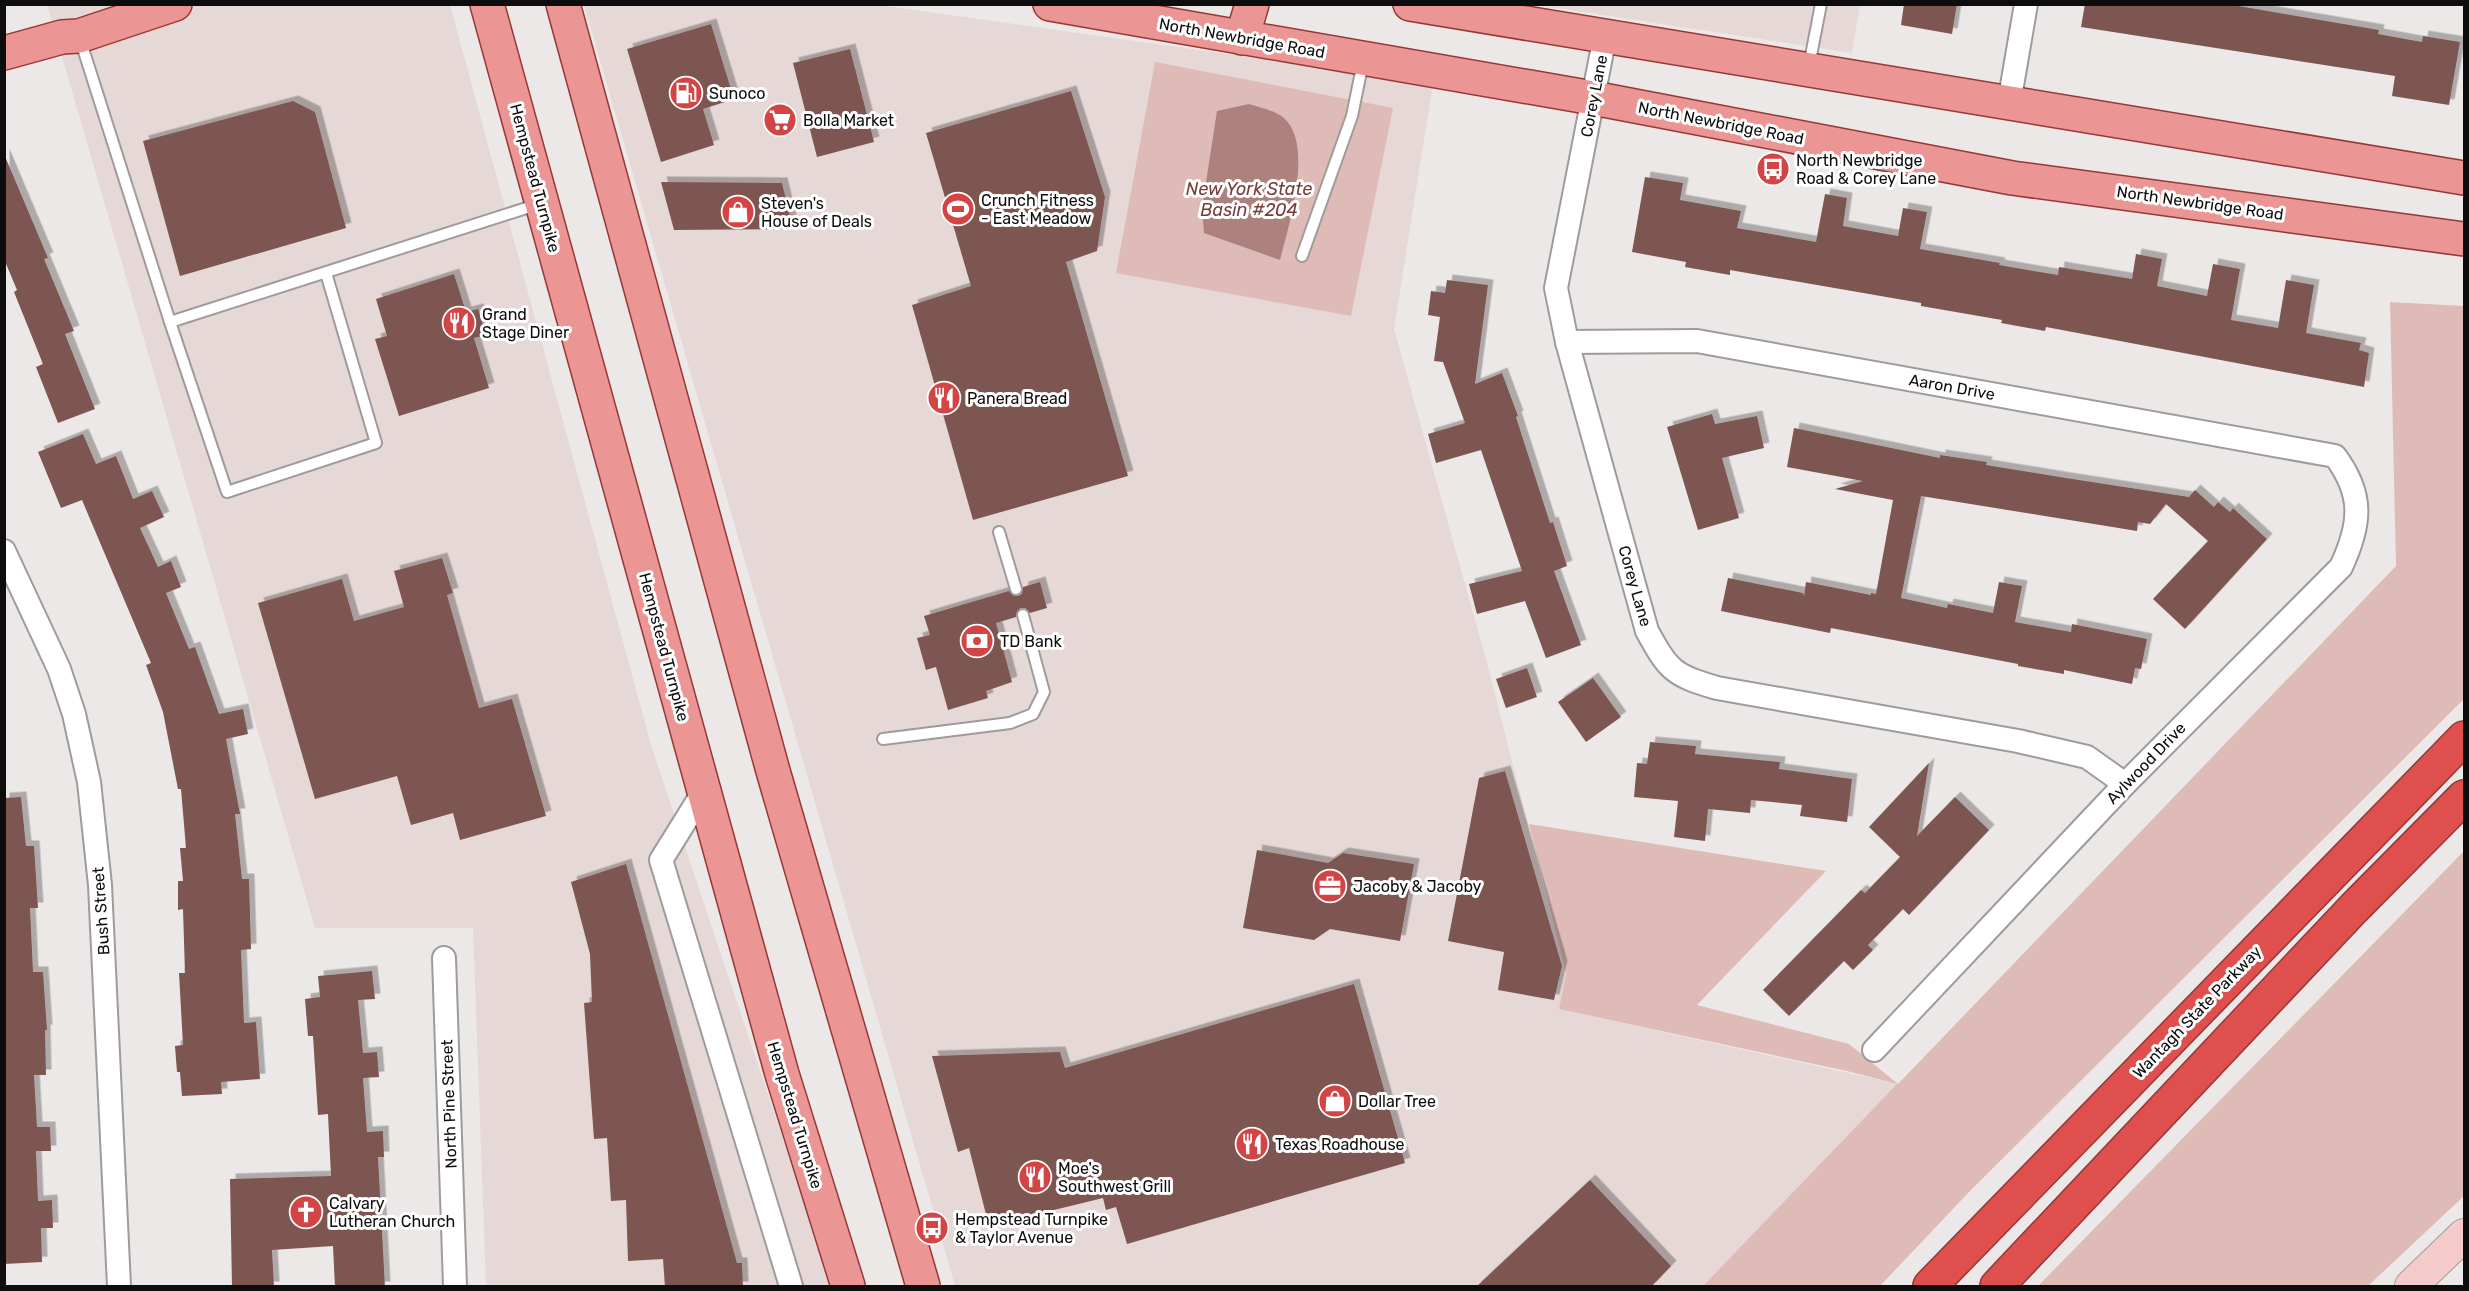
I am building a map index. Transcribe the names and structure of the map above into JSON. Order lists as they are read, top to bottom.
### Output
{
  "streets": {
    "highway": ["Wantagh State Parkway"],
    "main road": ["North Newbridge Road", "Hempstead Turnpike"],
    "street": [
      "Corey Lane",
      "Aaron Drive",
      "Aylwood Drive",
      "Bush Street",
      "North Pine Street"
    ]
  },
  "crossings": [
    ["North Newbridge Road", "Corey Lane"],
    ["Corey Lane", "Aaron Drive"],
    ["Corey Lane", "Aylwood Drive"],
    ["Aaron Drive", "Aylwood Drive"]
  ],
  "water": ["New York State Basin #204"],
  "places": {
    "fuel station": ["Sunoco"],
    "supermarket": ["Bolla Market"],
    "bus stop": ["North Newbridge Road & Corey Lane", "Hempstead Turnpike & Taylor Avenue"],
    "sports": ["Crunch Fitness - East Meadow"],
    "shop": ["Steven's House of Deals", "Dollar Tree"],
    "restaurant": [
      "Grand Stage Diner",
      "Panera Bread",
      "Texas Roadhouse",
      "Moe's Southwest Grill"
    ],
    "bank": ["TD Bank"],
    "office": ["Jacoby & Jacoby"],
    "church": ["Calvary Lutheran Church"]
  }
}
